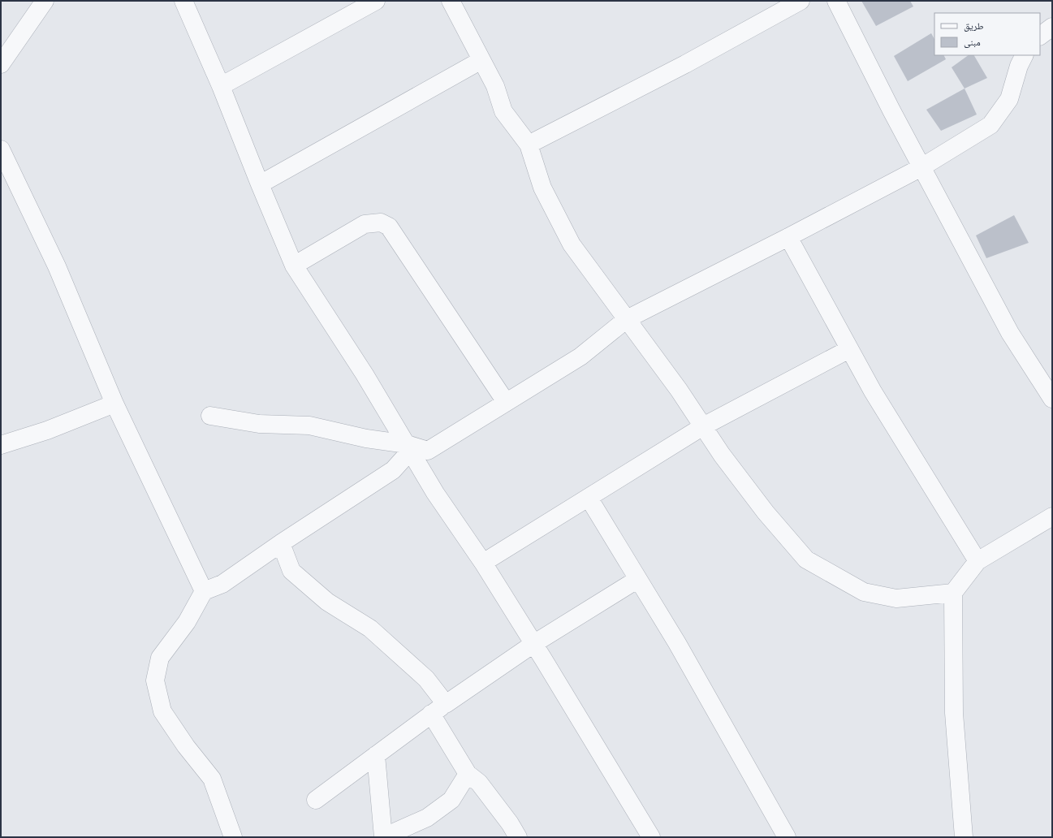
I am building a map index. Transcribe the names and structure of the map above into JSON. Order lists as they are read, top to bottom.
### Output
{
  "legend": ["طريق", "مبنى"]
}
